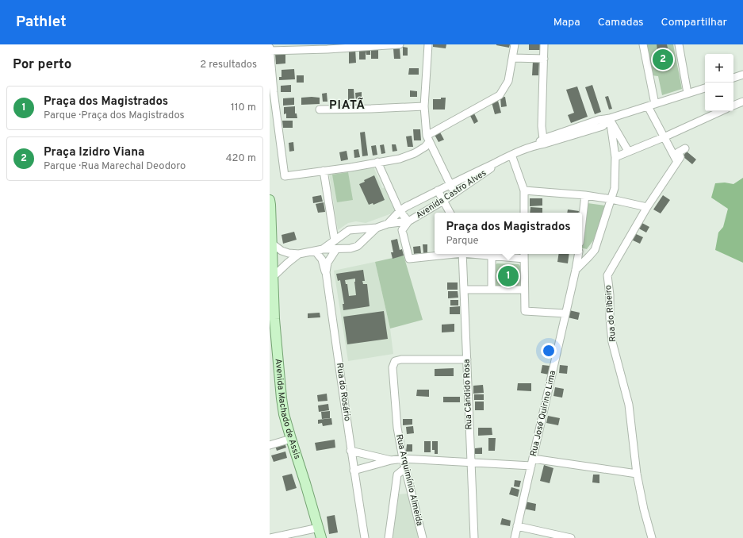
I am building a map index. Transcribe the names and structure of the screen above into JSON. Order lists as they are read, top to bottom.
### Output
{
  "streets": {
    "main road": ["Avenida Machado de Assis"],
    "street": [
      "Avenida Castro Alves",
      "Rua do Ribeiro",
      "Rua do Rosário",
      "Rua Cândido Rosa",
      "Rua José Quirino Lima",
      "Rua Arquimínio Almeida"
    ]
  },
  "crossings": [
    ["Avenida Castro Alves", "Rua do Rosário"],
    ["Rua Cândido Rosa", "Rua Arquimínio Almeida"]
  ],
  "districts": ["PIATÃ"],
  "page": {
    "header": "Pathlet",
    "nav": ["Mapa", "Camadas", "Compartilhar"],
    "heading": ["Por perto", "2 resultados"],
    "pins": ["2", "1"],
    "map_buttons": ["+", "−"],
    "list": [
      {
        "mark": "1",
        "name": "Praça dos Magistrados",
        "note": "Parque · Praça dos Magistrados",
        "value": "110 m"
      },
      {
        "mark": "2",
        "name": "Praça Izidro Viana",
        "note": "Parque · Rua Marechal Deodoro",
        "value": "420 m"
      }
    ],
    "popup": ["Praça dos Magistrados", "Parque"]
  }
}
